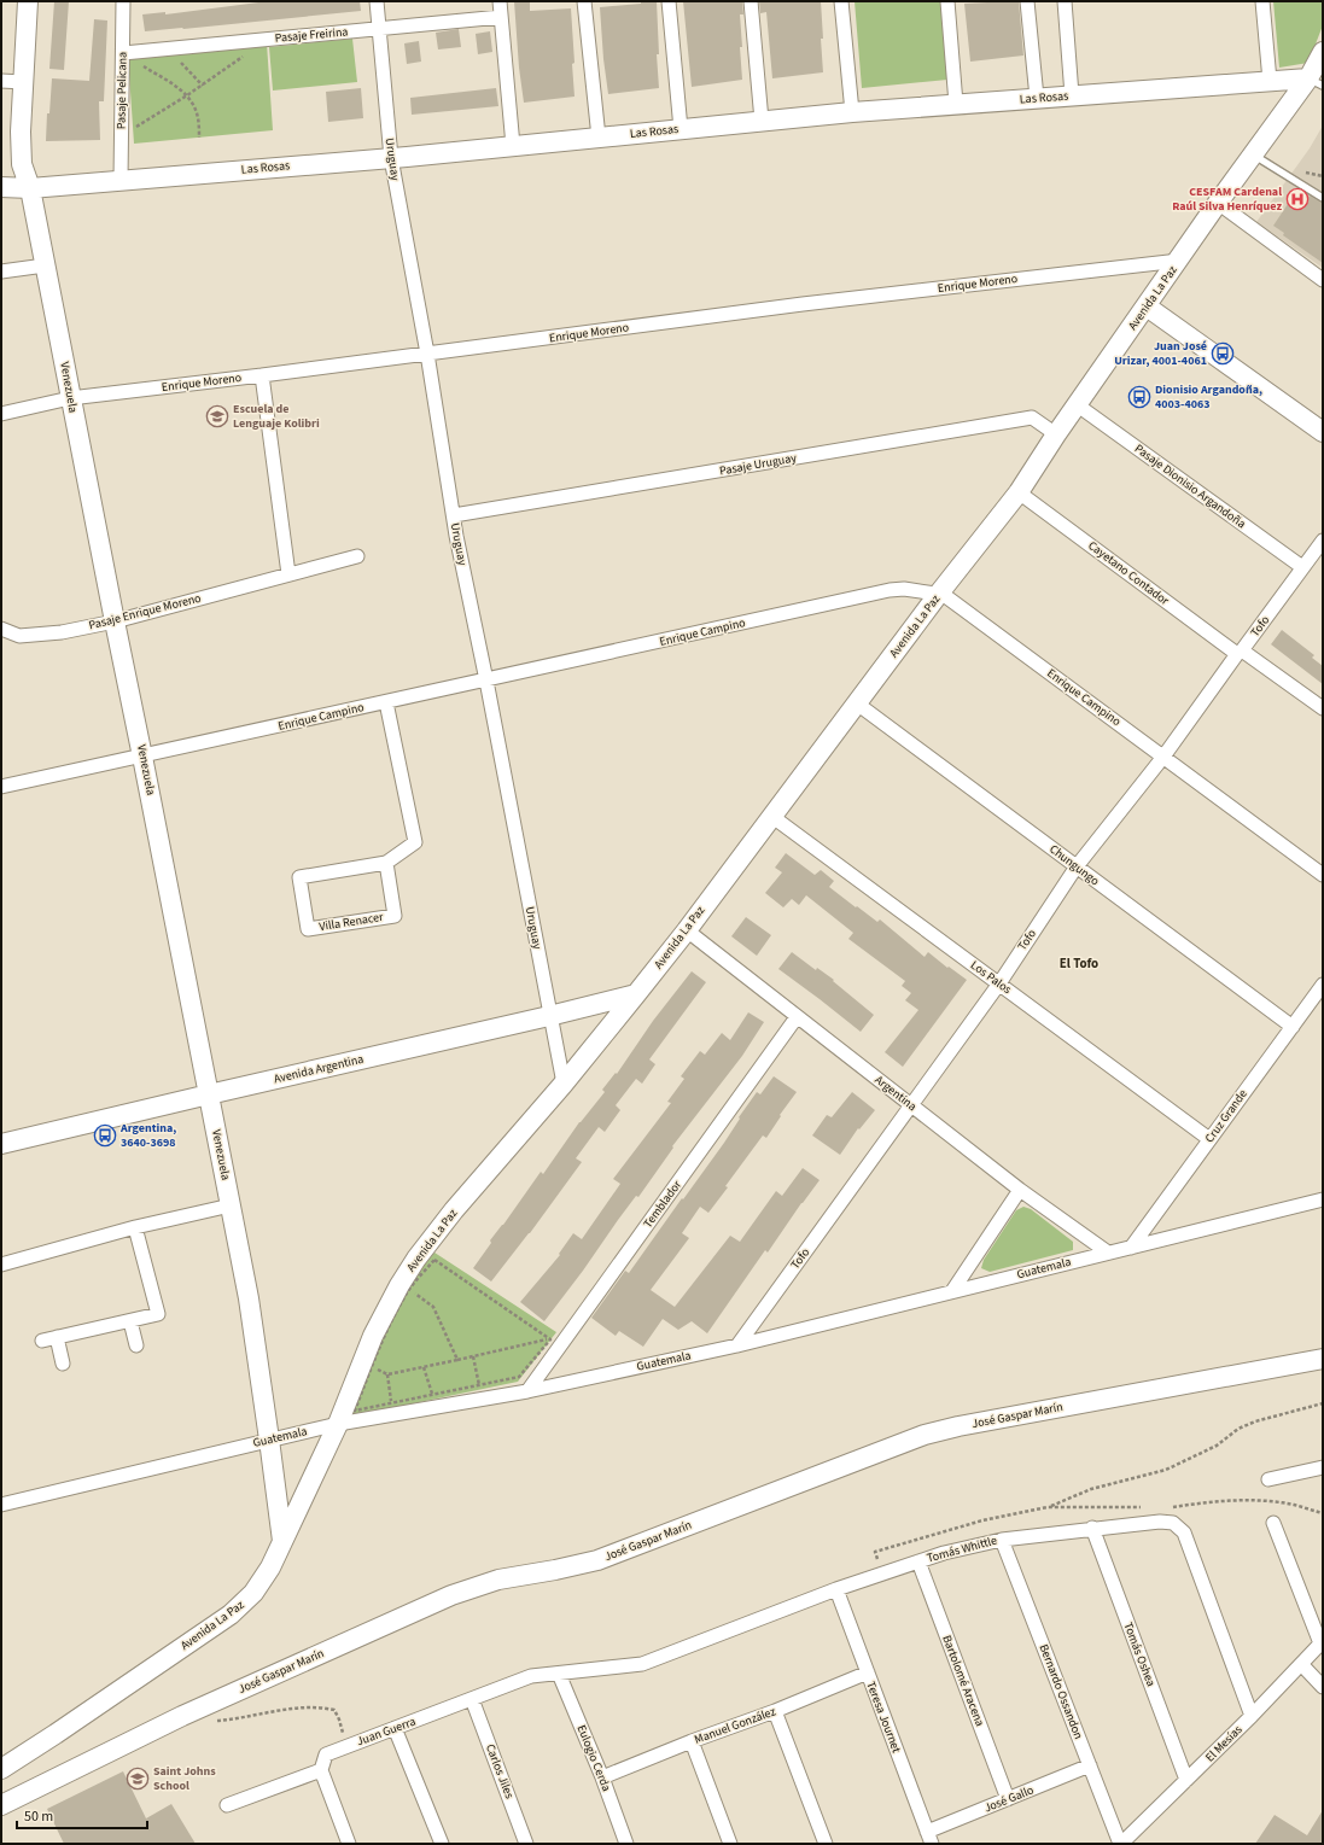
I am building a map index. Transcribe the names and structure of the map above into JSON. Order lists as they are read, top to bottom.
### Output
{
  "streets": {
    "street": [
      "Pasaje Freirina",
      "Pasaje Pelicana",
      "Las Rosas",
      "Uruguay",
      "Enrique Moreno",
      "Avenida La Paz",
      "Venezuela",
      "Pasaje Uruguay",
      "Pasaje Dionisio Argandoña",
      "Cayetano Contador",
      "Pasaje Enrique Moreno",
      "Tofo",
      "Enrique Campino",
      "Chungungo",
      "Villa Renacer",
      "Los Palos",
      "Avenida Argentina",
      "Argentina",
      "Cruz Grande",
      "Temblador",
      "Guatemala",
      "José Gaspar Marín",
      "Tomás Whittle",
      "Tomás Oshea",
      "Bartolomé Aracena",
      "Bernardo Ossandon",
      "Teresa Journet",
      "Manuel González",
      "Juan Guerra",
      "El Mesías",
      "Eulogio Cerda",
      "Carlos Jiles",
      "José Gallo"
    ]
  },
  "crossings": [
    ["Pasaje Freirina", "Pasaje Pelicana"],
    ["Pasaje Freirina", "Uruguay"],
    ["Pasaje Pelicana", "Las Rosas"],
    ["Las Rosas", "Uruguay"],
    ["Las Rosas", "Avenida La Paz"],
    ["Las Rosas", "Venezuela"],
    ["Uruguay", "Enrique Moreno"],
    ["Uruguay", "Avenida La Paz"],
    ["Uruguay", "Pasaje Uruguay"],
    ["Uruguay", "Enrique Campino"],
    ["Uruguay", "Avenida Argentina"],
    ["Enrique Moreno", "Avenida La Paz"],
    ["Enrique Moreno", "Venezuela"],
    ["Avenida La Paz", "Venezuela"],
    ["Avenida La Paz", "Pasaje Uruguay"],
    ["Avenida La Paz", "Pasaje Dionisio Argandoña"],
    ["Avenida La Paz", "Cayetano Contador"],
    ["Avenida La Paz", "Enrique Campino"],
    ["Avenida La Paz", "Chungungo"],
    ["Avenida La Paz", "Los Palos"],
    ["Avenida La Paz", "Avenida Argentina"],
    ["Avenida La Paz", "Argentina"],
    ["Avenida La Paz", "Guatemala"],
    ["Venezuela", "Pasaje Enrique Moreno"],
    ["Venezuela", "Enrique Campino"],
    ["Venezuela", "Avenida Argentina"],
    ["Venezuela", "Guatemala"],
    ["Pasaje Dionisio Argandoña", "Tofo"],
    ["Cayetano Contador", "Tofo"],
    ["Tofo", "Enrique Campino"],
    ["Tofo", "Chungungo"],
    ["Tofo", "Los Palos"],
    ["Tofo", "Argentina"],
    ["Tofo", "Guatemala"],
    ["Enrique Campino", "Villa Renacer"],
    ["Chungungo", "Cruz Grande"],
    ["Los Palos", "Cruz Grande"],
    ["Argentina", "Temblador"],
    ["Argentina", "Guatemala"],
    ["Cruz Grande", "Guatemala"],
    ["Temblador", "Guatemala"],
    ["Tomás Whittle", "Tomás Oshea"],
    ["Tomás Whittle", "Bartolomé Aracena"],
    ["Tomás Whittle", "Bernardo Ossandon"],
    ["Tomás Whittle", "Teresa Journet"],
    ["Tomás Whittle", "Juan Guerra"],
    ["Tomás Whittle", "El Mesías"],
    ["Tomás Whittle", "Eulogio Cerda"],
    ["Tomás Oshea", "El Mesías"],
    ["Bartolomé Aracena", "José Gallo"],
    ["Bernardo Ossandon", "El Mesías"],
    ["Bernardo Ossandon", "José Gallo"],
    ["Teresa Journet", "Manuel González"],
    ["Teresa Journet", "José Gallo"],
    ["Manuel González", "Eulogio Cerda"],
    ["Juan Guerra", "Eulogio Cerda"],
    ["Juan Guerra", "Carlos Jiles"]
  ],
  "districts": ["El Tofo"],
  "places": {
    "hospital": ["CESFAM Cardenal Raúl Silva Henríquez"],
    "bus stop": ["Juan José Urizar, 4001-4061", "Dionisio Argandoña, 4003-4063", "Argentina, 3640-3698"],
    "school or university": ["Escuela de Lenguaje Kolibri", "Saint Johns School"]
  },
  "scale_bar": "50 m"
}
